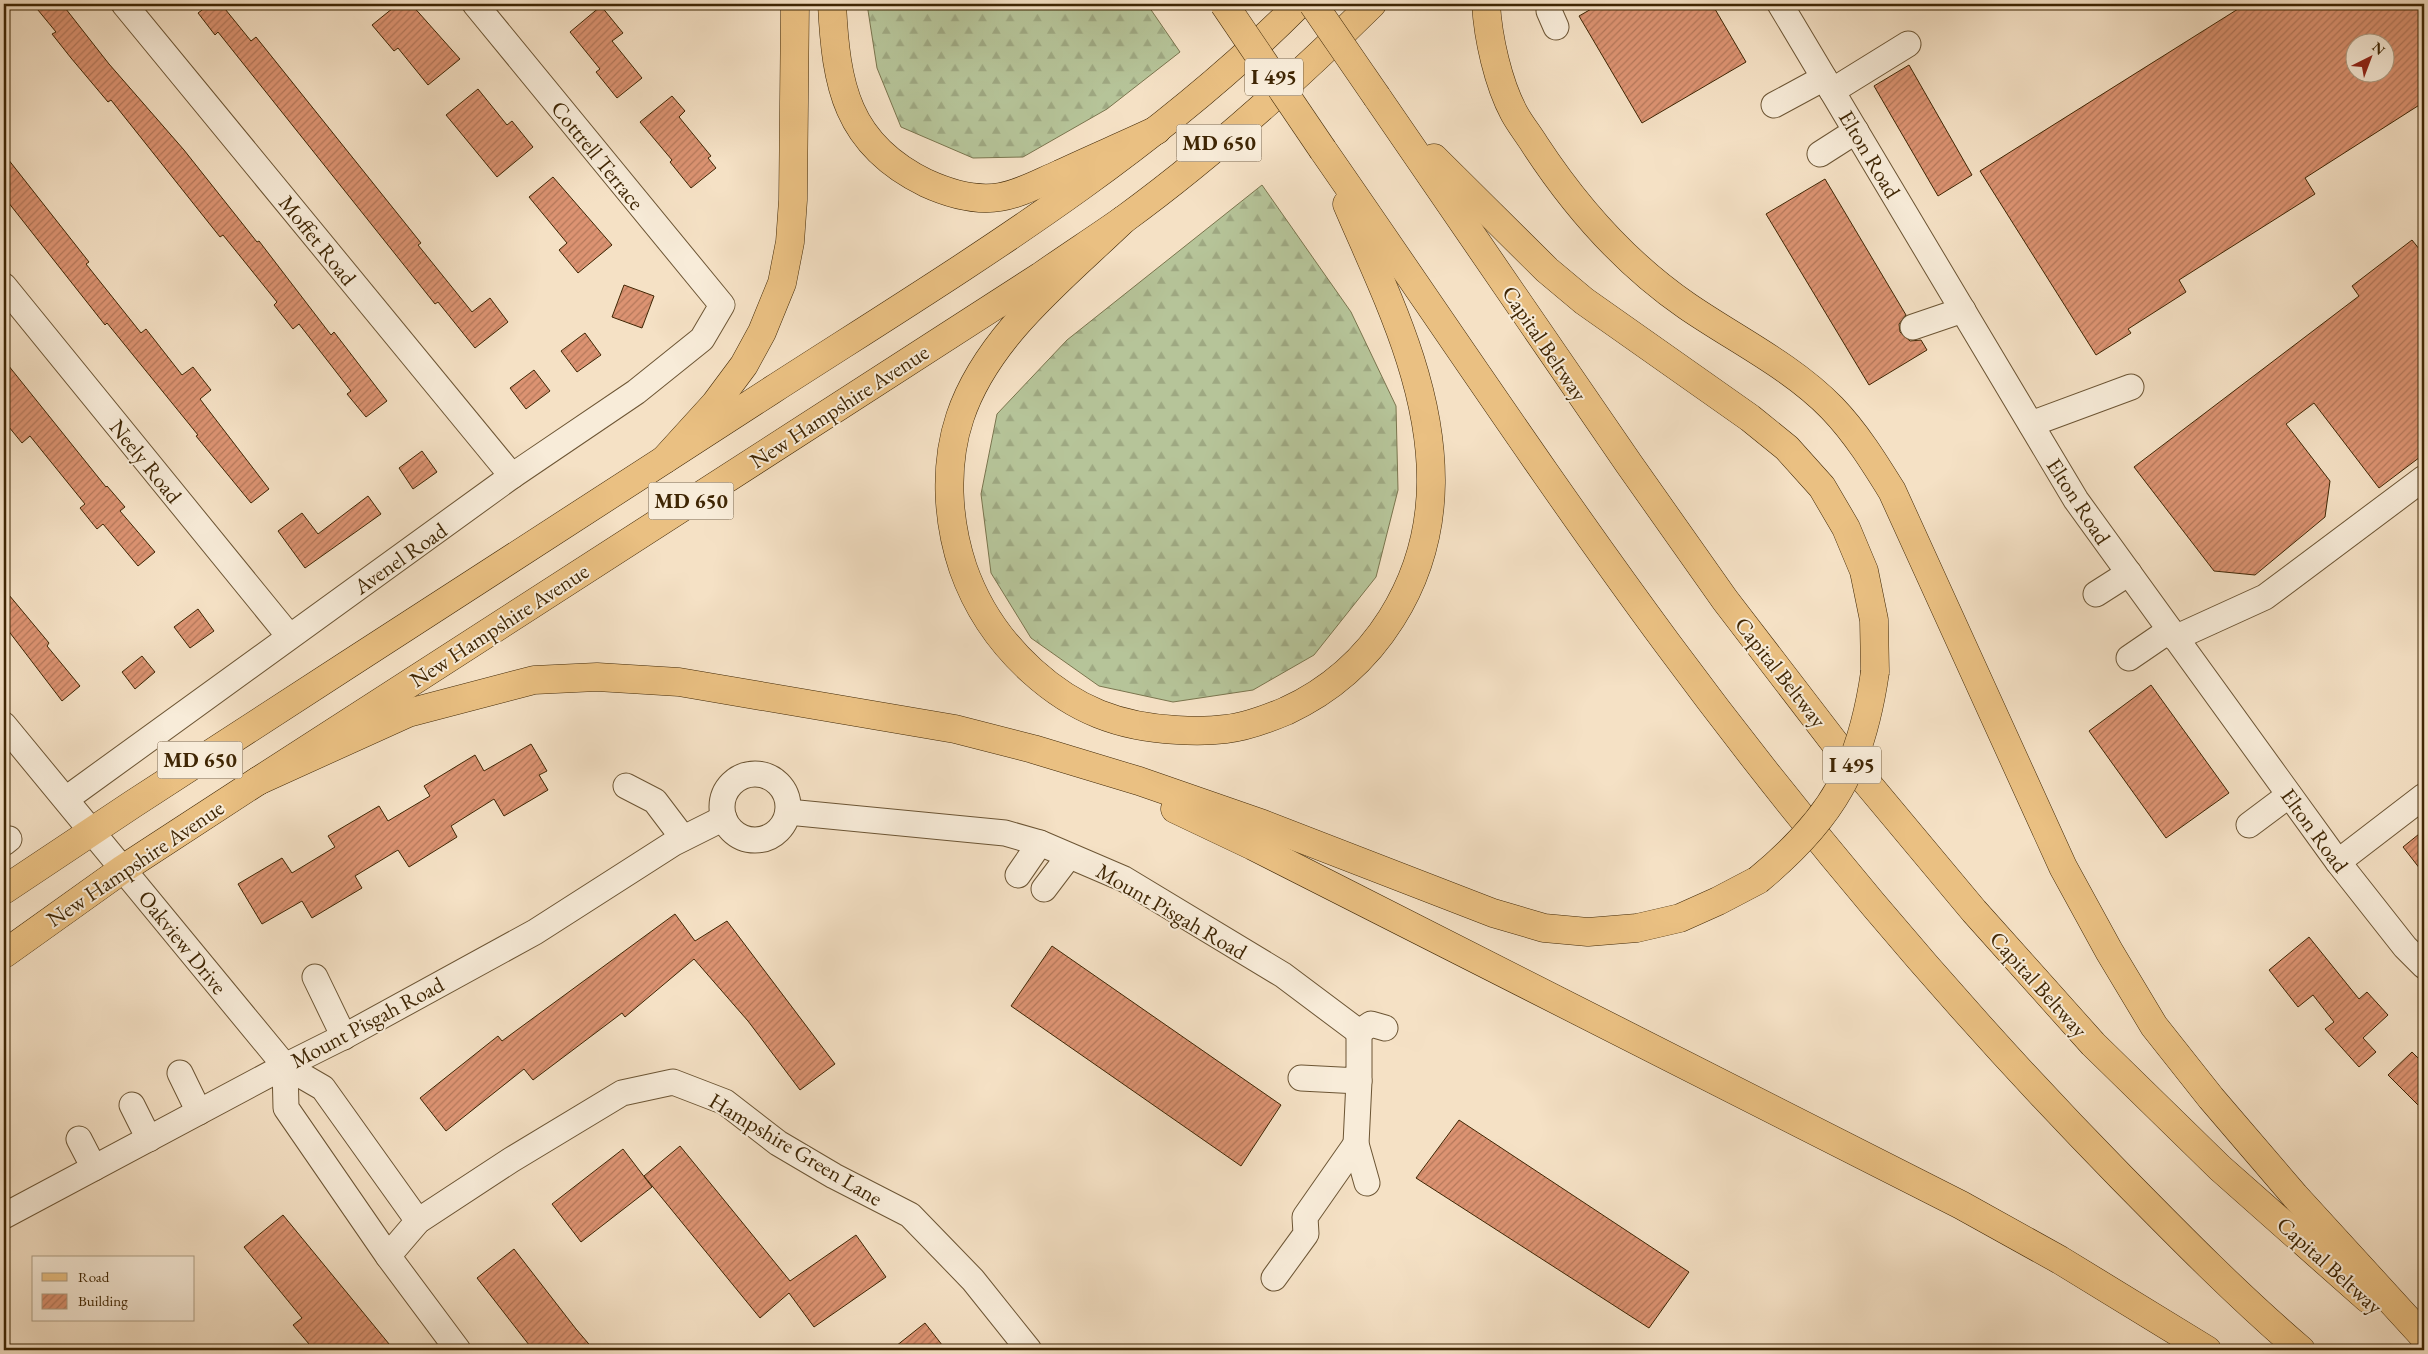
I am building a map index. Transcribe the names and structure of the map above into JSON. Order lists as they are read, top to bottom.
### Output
{
  "streets": {
    "main road": [
      "I 495",
      "MD 650",
      "Capital Beltway",
      "New Hampshire Avenue"
    ],
    "street": [
      "Elton Road",
      "Cottrell Terrace",
      "Moffet Road",
      "Neely Road",
      "Avenel Road",
      "Mount Pisgah Road",
      "Oakview Drive",
      "Hampshire Green Lane"
    ]
  },
  "crossings": [
    ["MD 650", "Oakview Drive"],
    ["Cottrell Terrace", "Avenel Road"],
    ["Moffet Road", "Avenel Road"],
    ["New Hampshire Avenue", "Oakview Drive"],
    ["Neely Road", "Avenel Road"],
    ["Avenel Road", "Oakview Drive"],
    ["Mount Pisgah Road", "Oakview Drive"]
  ],
  "legend": ["Road", "Building"],
  "north": "top right"
}
